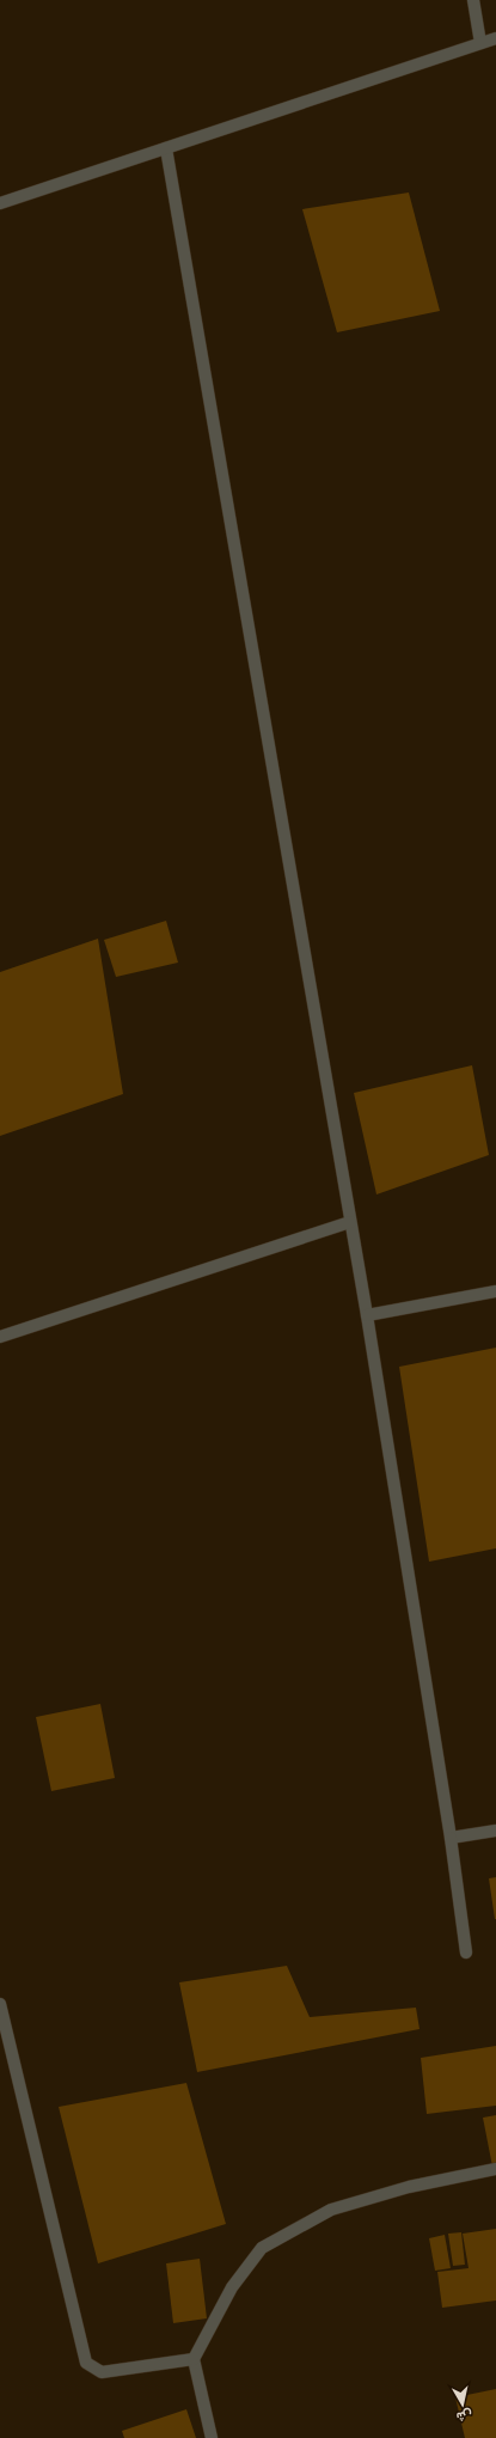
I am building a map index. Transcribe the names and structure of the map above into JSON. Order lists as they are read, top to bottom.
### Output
{
  "north": "bottom"
}
